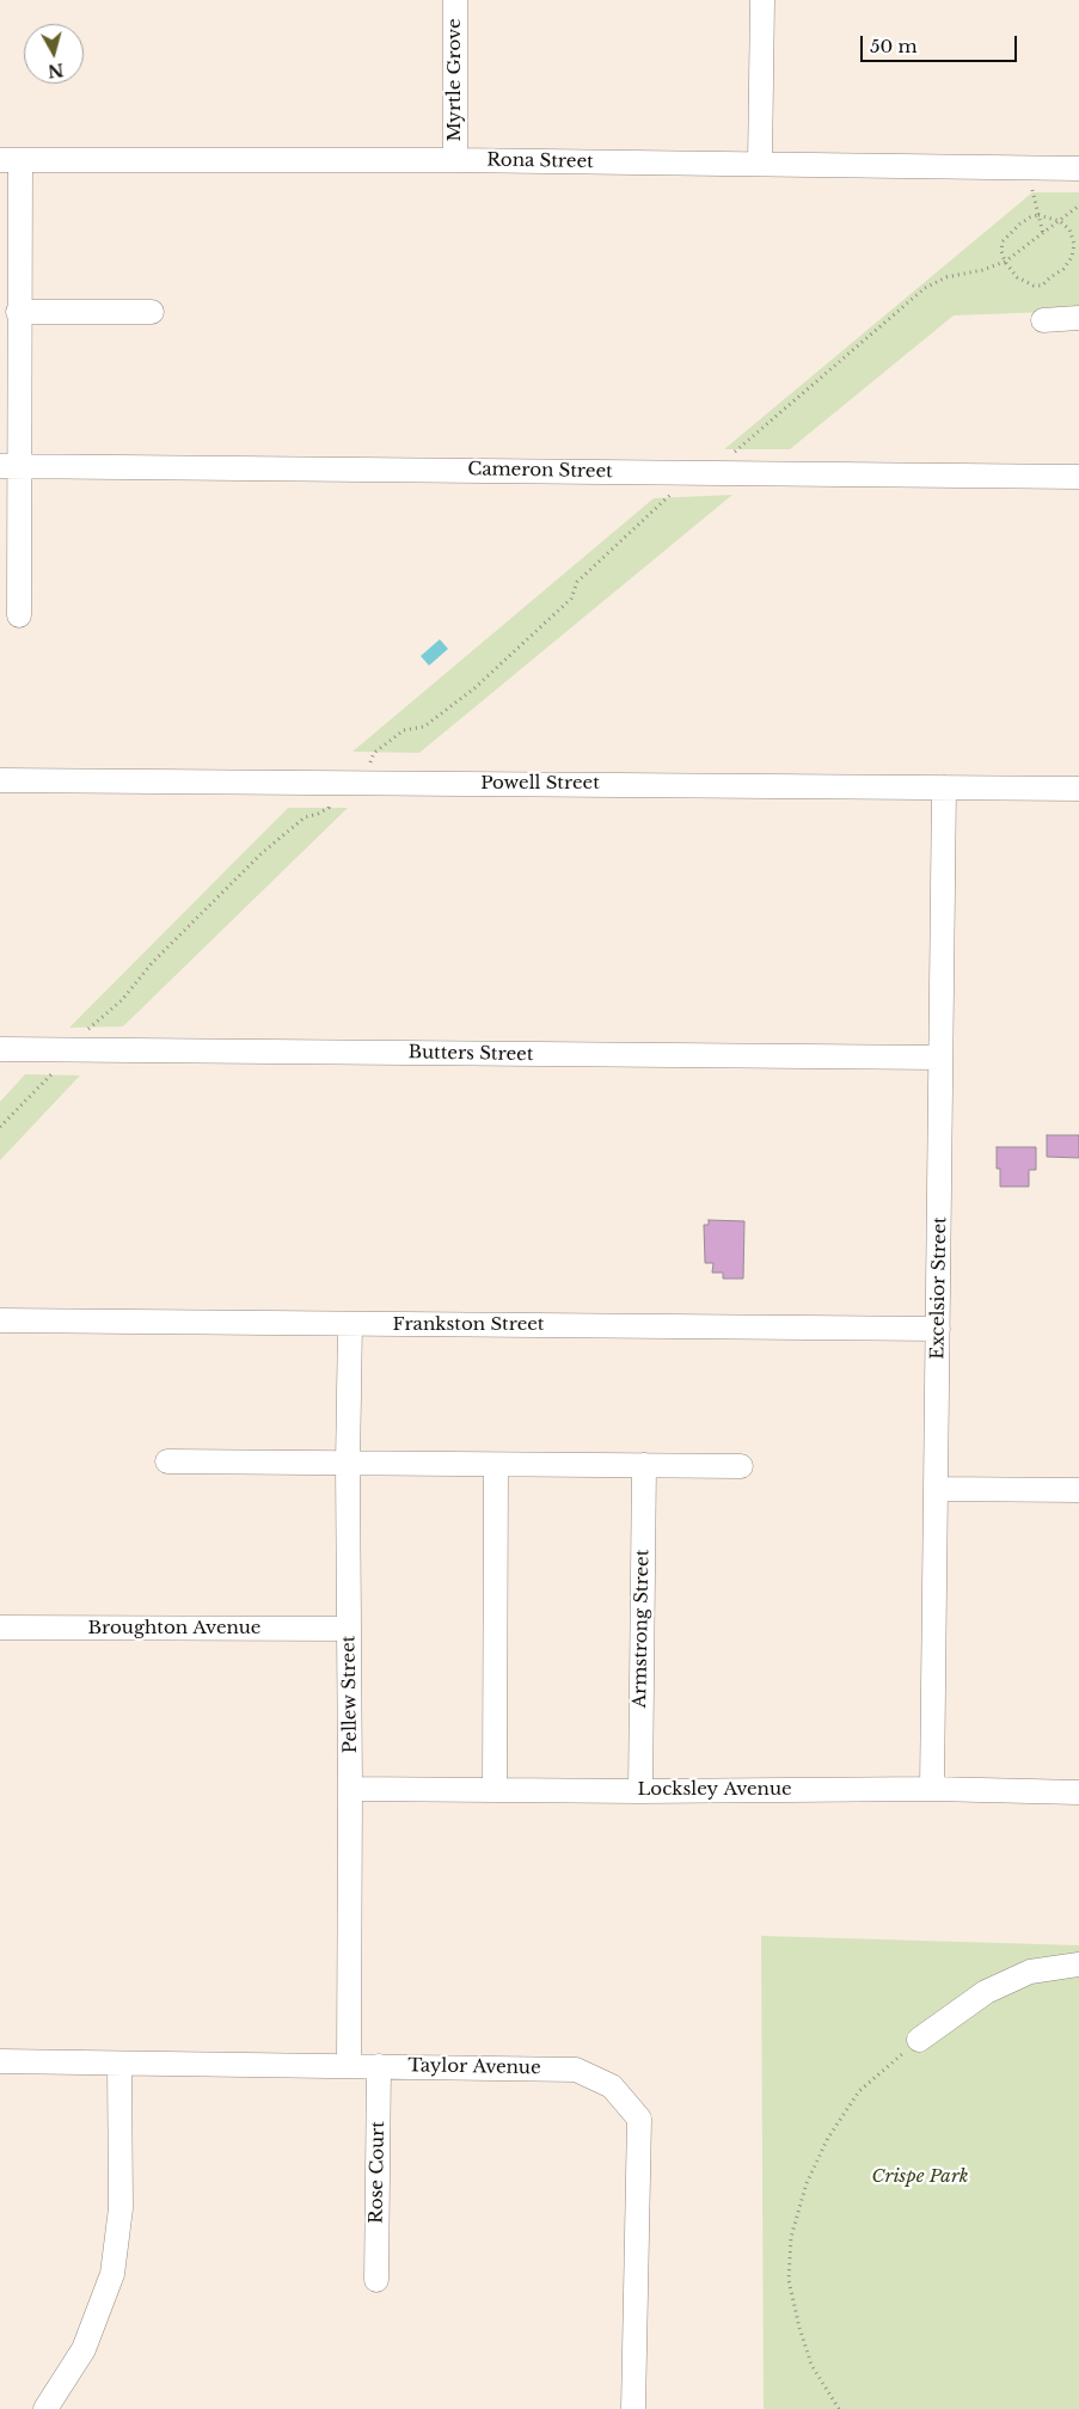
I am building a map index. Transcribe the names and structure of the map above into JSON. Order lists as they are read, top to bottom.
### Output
{
  "streets": {
    "street": [
      "Myrtle Grove",
      "Rona Street",
      "Cameron Street",
      "Powell Street",
      "Butters Street",
      "Excelsior Street",
      "Frankston Street",
      "Broughton Avenue",
      "Armstrong Street",
      "Pellew Street",
      "Locksley Avenue",
      "Taylor Avenue",
      "Rose Court"
    ]
  },
  "crossings": [
    ["Myrtle Grove", "Rona Street"],
    ["Powell Street", "Excelsior Street"],
    ["Butters Street", "Excelsior Street"],
    ["Excelsior Street", "Frankston Street"],
    ["Excelsior Street", "Locksley Avenue"],
    ["Frankston Street", "Pellew Street"],
    ["Broughton Avenue", "Pellew Street"],
    ["Armstrong Street", "Locksley Avenue"],
    ["Pellew Street", "Locksley Avenue"],
    ["Pellew Street", "Taylor Avenue"],
    ["Taylor Avenue", "Rose Court"]
  ],
  "parks": ["Crispe Park"],
  "scale_bar": "50 m",
  "north": "bottom"
}
